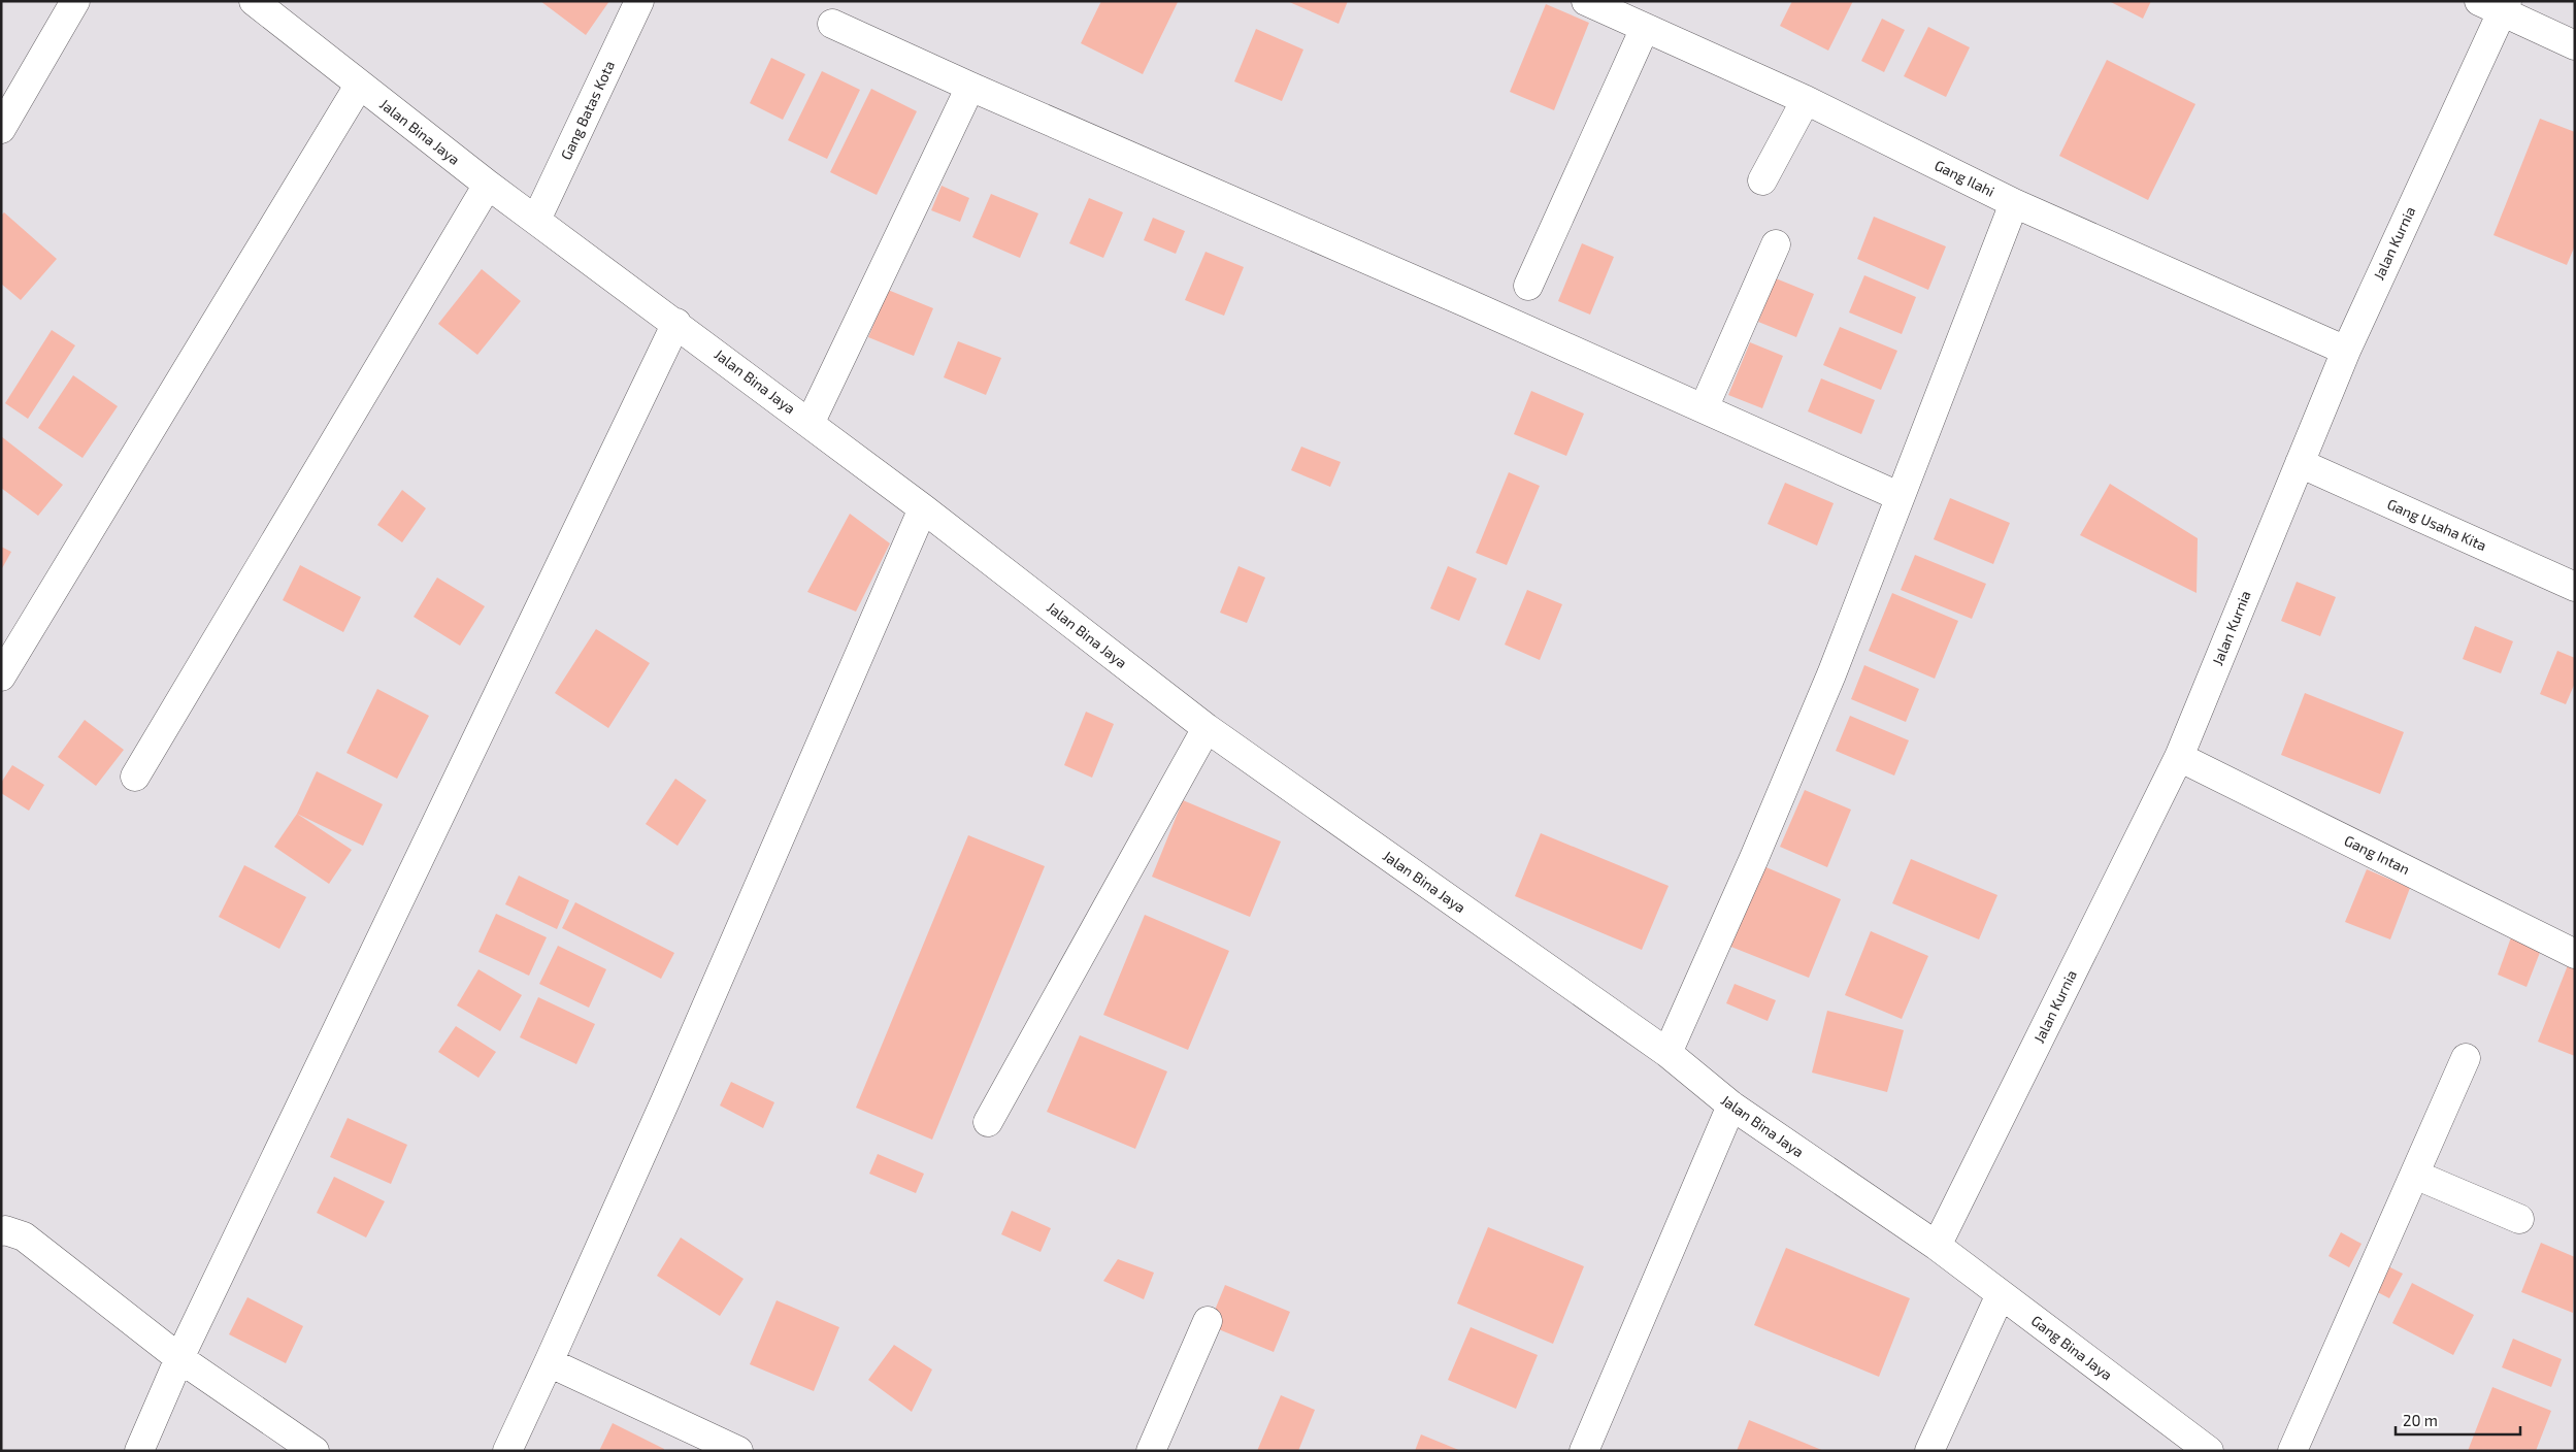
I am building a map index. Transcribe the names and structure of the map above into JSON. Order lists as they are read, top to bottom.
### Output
{
  "streets": {
    "street": [
      "Gang Batas Kota",
      "Jalan Bina Jaya",
      "Gang Ilahi",
      "Jalan Kurnia",
      "Gang Usaha Kita",
      "Gang Intan",
      "Gang Bina Jaya"
    ]
  },
  "crossings": [
    ["Gang Batas Kota", "Jalan Bina Jaya"],
    ["Jalan Bina Jaya", "Jalan Kurnia"],
    ["Jalan Bina Jaya", "Gang Bina Jaya"],
    ["Gang Ilahi", "Jalan Kurnia"],
    ["Jalan Kurnia", "Gang Usaha Kita"],
    ["Jalan Kurnia", "Gang Intan"],
    ["Jalan Kurnia", "Gang Bina Jaya"]
  ],
  "scale_bar": "20 m"
}
